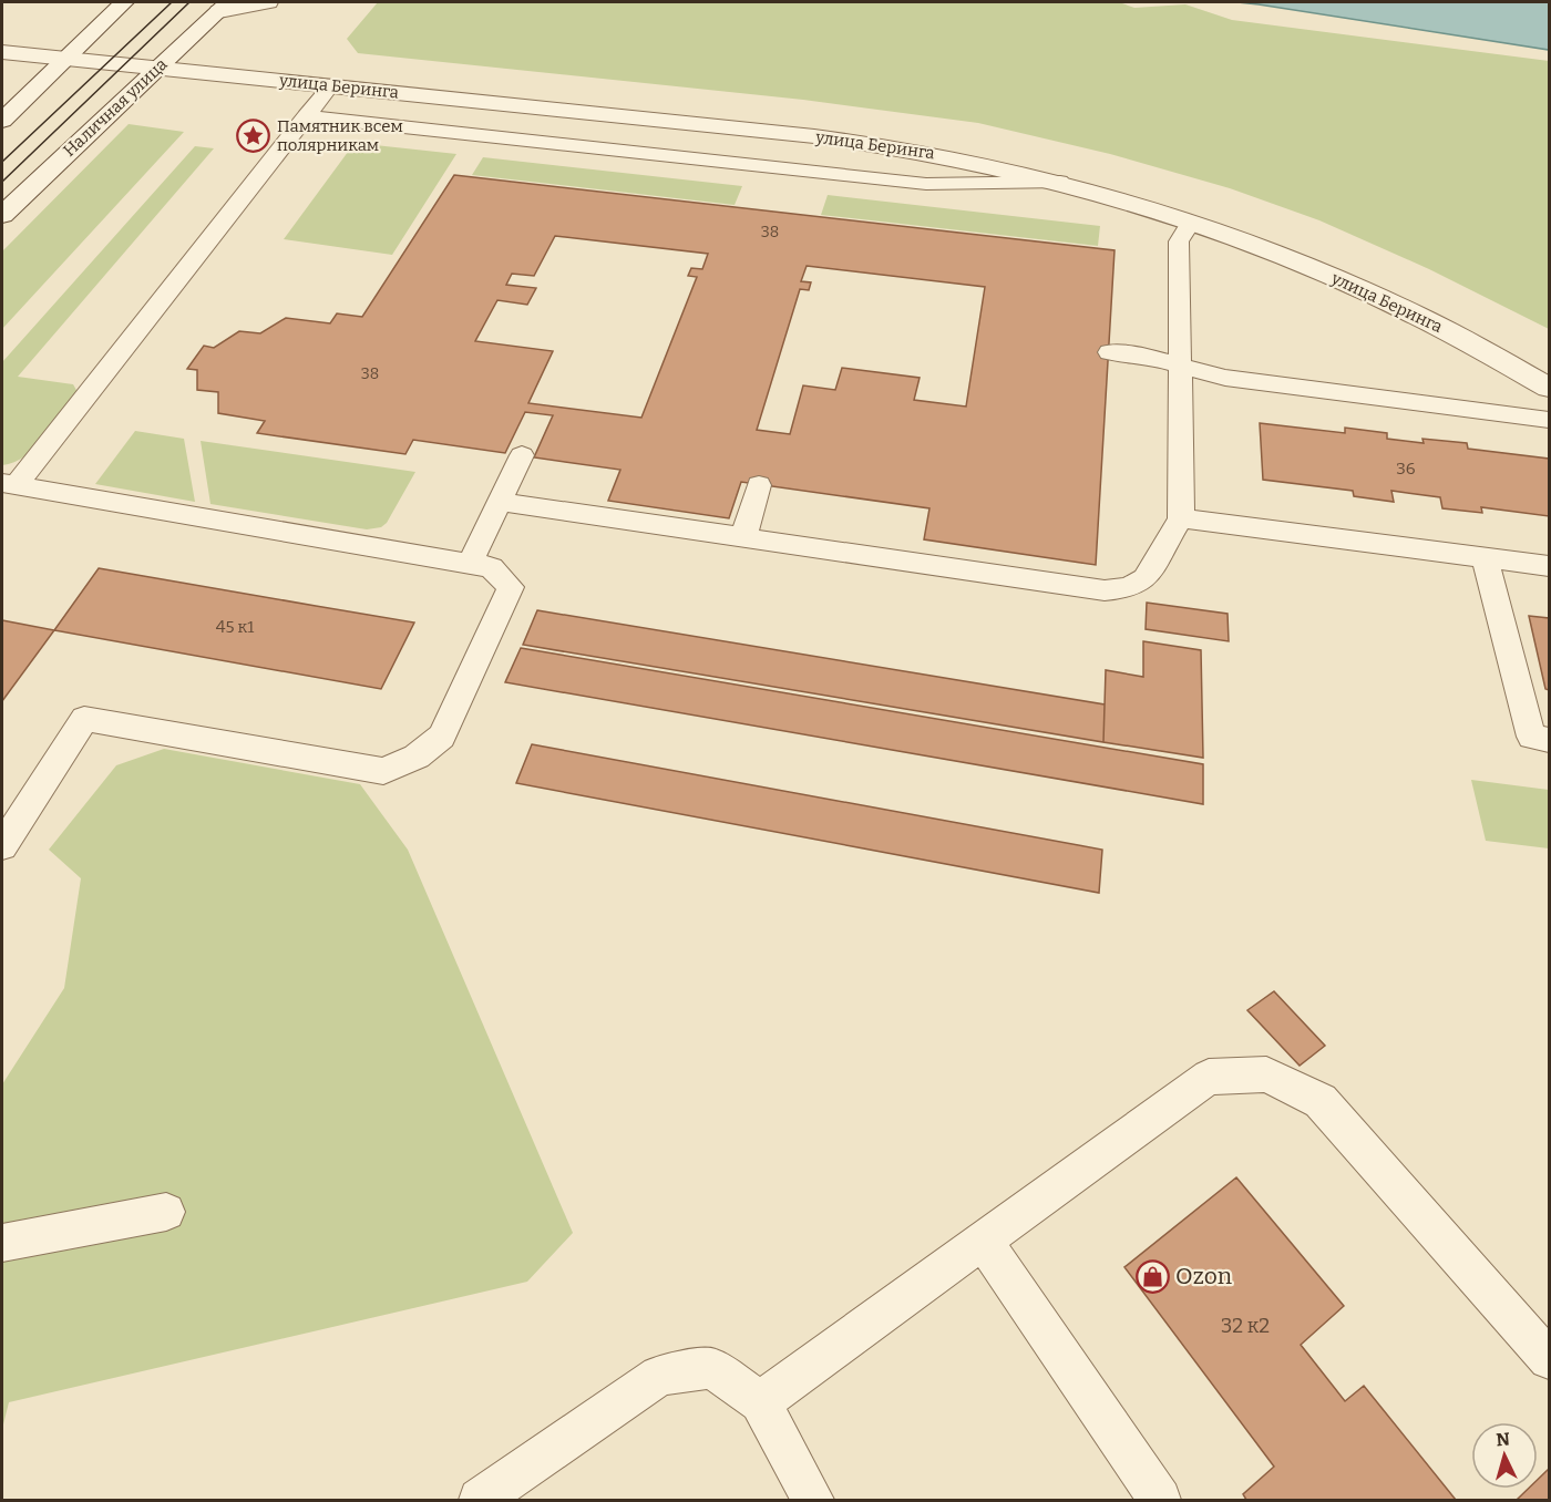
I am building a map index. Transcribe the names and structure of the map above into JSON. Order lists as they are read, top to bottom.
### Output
{
  "streets": {
    "street": ["улица Беринга", "Наличная улица"]
  },
  "crossings": [
    ["улица Беринга", "Наличная улица"]
  ],
  "places": {
    "place": ["Памятник всем полярникам"],
    "shop": ["Ozon"]
  },
  "house_numbers": [
    "38",
    "38",
    "36",
    "45 к1",
    "32 к2"
  ],
  "north": "top"
}
